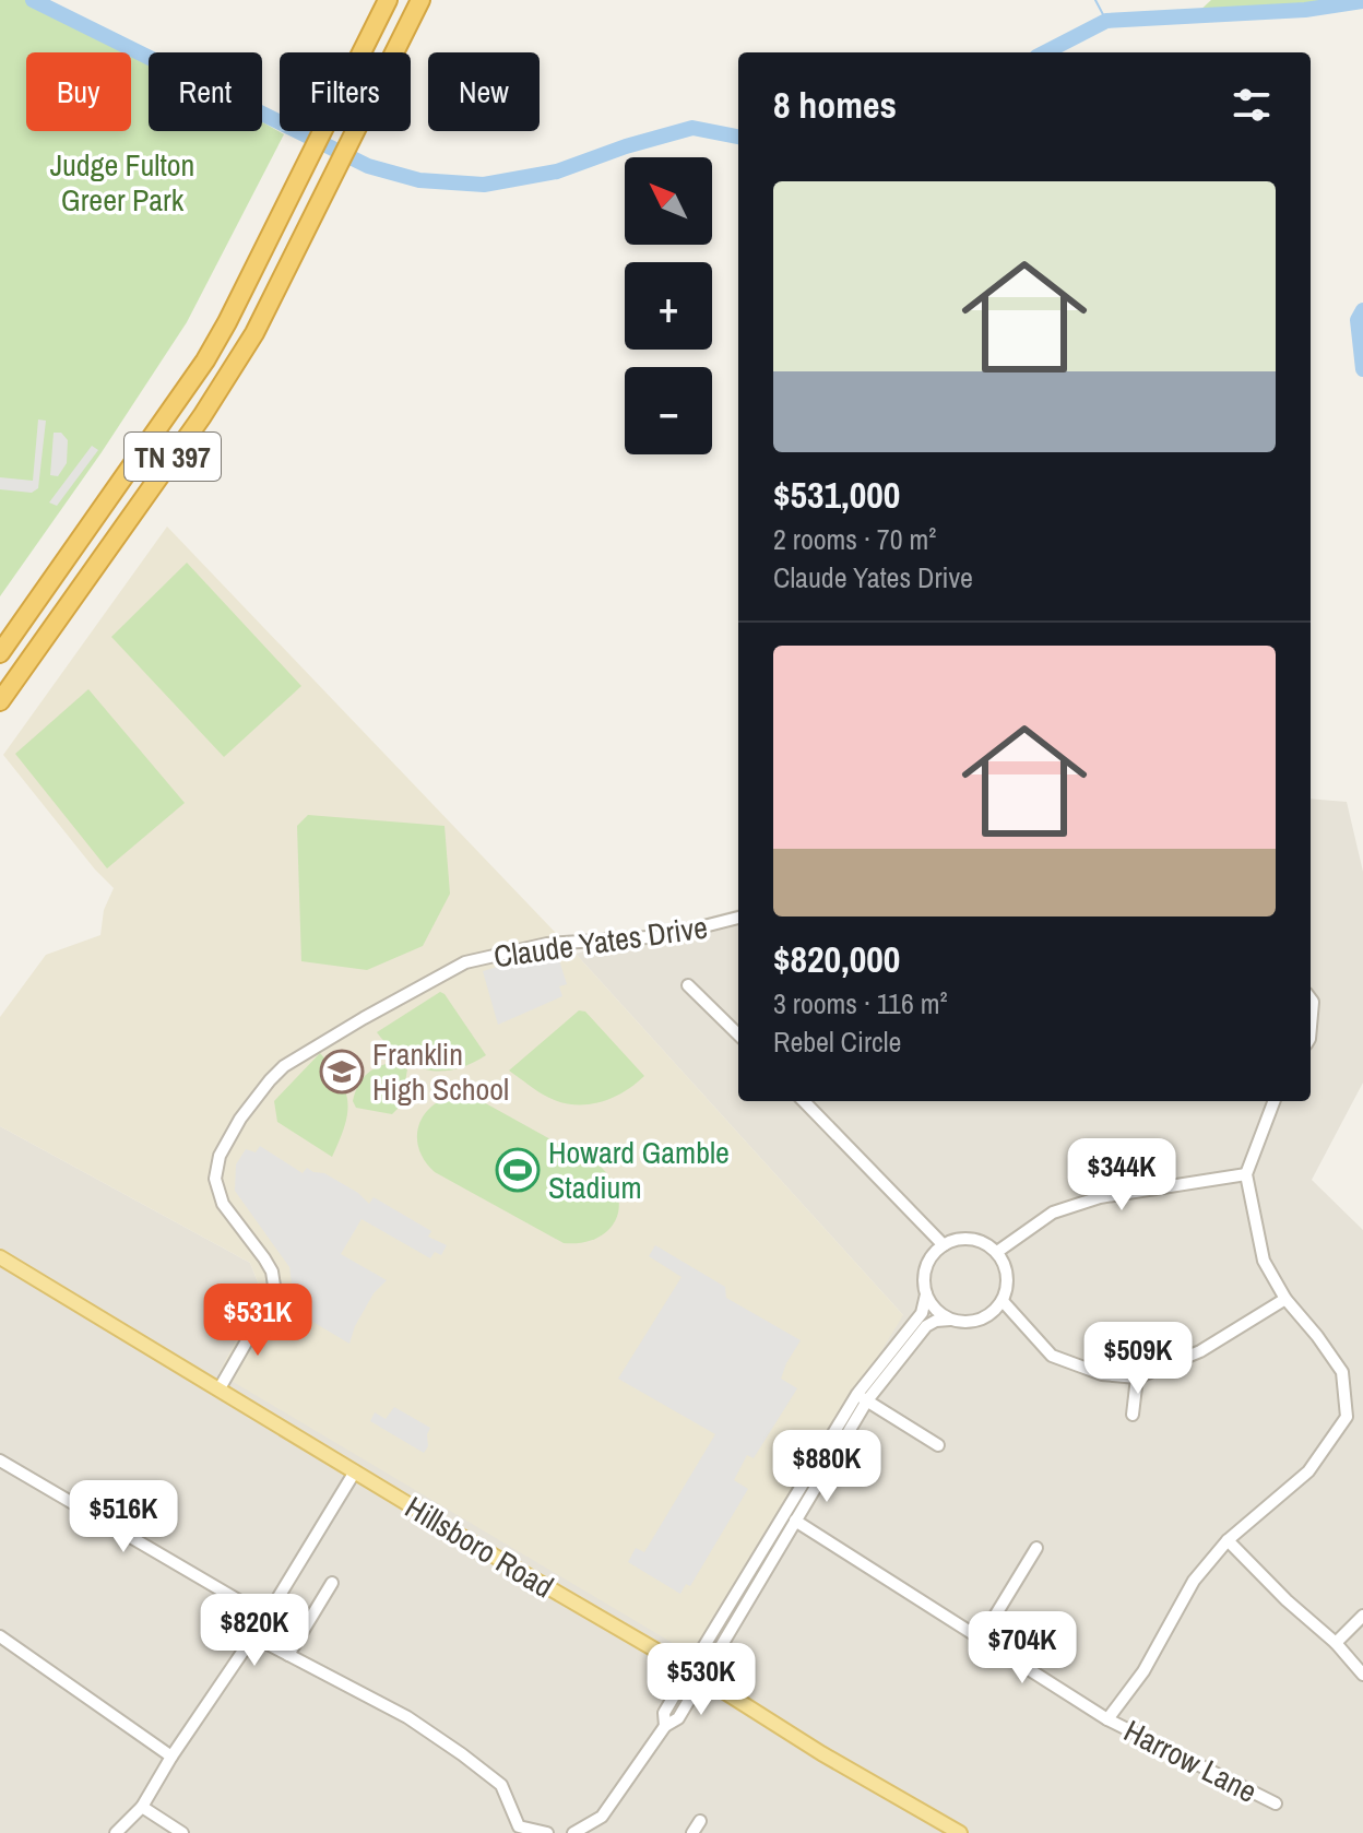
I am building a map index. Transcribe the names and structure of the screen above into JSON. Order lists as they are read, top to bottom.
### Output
{
  "streets": {
    "highway": ["TN 397"],
    "main road": ["Hillsboro Road"],
    "street": ["Claude Yates Drive", "Harrow Lane"]
  },
  "crossings": [
    ["Claude Yates Drive", "Hillsboro Road"]
  ],
  "parks": ["Judge Fulton Greer Park"],
  "places": {
    "school or university": ["Franklin High School"],
    "sports": ["Howard Gamble Stadium"]
  },
  "north": "top left",
  "page": {
    "chip": [
      "Buy",
      "Rent",
      "Filters",
      "New"
    ],
    "heading": "8 homes",
    "map_buttons": ["+", "−"],
    "list": [
      {
        "name": "$531,000",
        "note": "2 rooms · 70 m² · Claude Yates Drive"
      },
      {
        "name": "$820,000",
        "note": "3 rooms · 116 m² · Rebel Circle"
      }
    ],
    "price": [
      "$344K",
      "$531K",
      "$509K",
      "$880K",
      "$516K",
      "$820K",
      "$704K",
      "$530K"
    ]
  }
}
